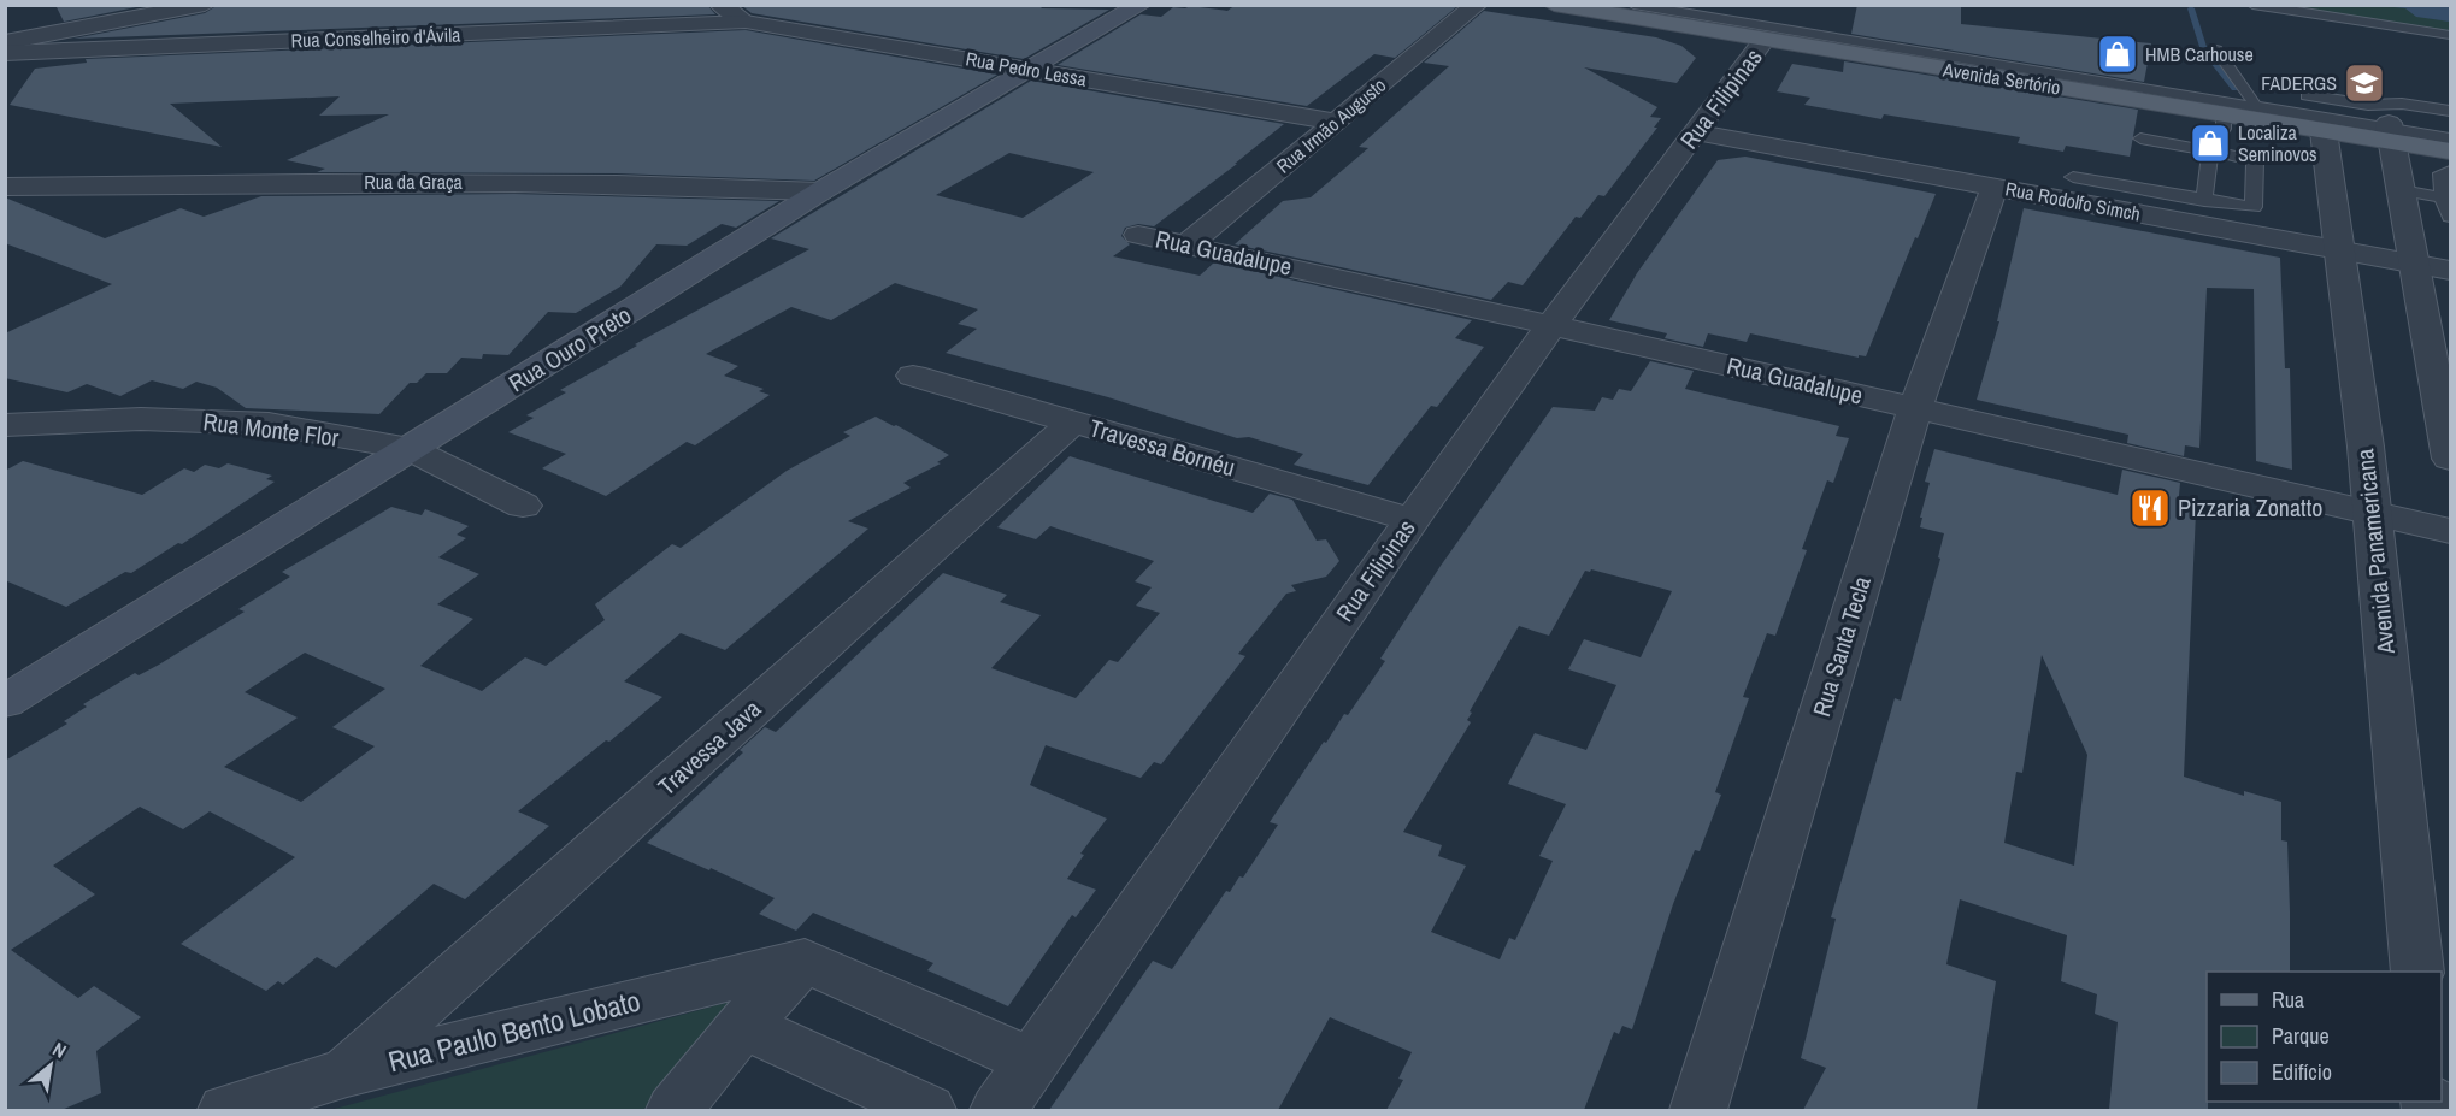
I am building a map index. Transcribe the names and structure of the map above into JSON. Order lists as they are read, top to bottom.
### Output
{
  "streets": {
    "main road": ["Avenida Sertório", "Rua Ouro Preto"],
    "street": [
      "Rua Conselheiro d'Ávila",
      "Rua Pedro Lessa",
      "Rua Filipinas",
      "Rua Irmão Augusto",
      "Rua da Graça",
      "Rua Rodolfo Simch",
      "Rua Guadalupe",
      "Rua Monte Flor",
      "Travessa Bornéu",
      "Avenida Panamericana",
      "Rua Santa Tecla",
      "Travessa Java",
      "Rua Paulo Bento Lobato"
    ]
  },
  "crossings": [
    ["Rua Conselheiro d'Ávila", "Rua Pedro Lessa"],
    ["Rua Pedro Lessa", "Rua Irmão Augusto"],
    ["Rua Pedro Lessa", "Rua Ouro Preto"],
    ["Avenida Sertório", "Rua Filipinas"],
    ["Avenida Sertório", "Avenida Panamericana"],
    ["Rua Filipinas", "Rua Rodolfo Simch"],
    ["Rua Filipinas", "Rua Guadalupe"],
    ["Rua Filipinas", "Travessa Bornéu"],
    ["Rua Irmão Augusto", "Rua Guadalupe"],
    ["Rua da Graça", "Rua Ouro Preto"],
    ["Rua Rodolfo Simch", "Avenida Panamericana"],
    ["Rua Rodolfo Simch", "Rua Santa Tecla"],
    ["Rua Guadalupe", "Avenida Panamericana"],
    ["Rua Guadalupe", "Rua Santa Tecla"],
    ["Rua Ouro Preto", "Rua Monte Flor"],
    ["Travessa Bornéu", "Travessa Java"],
    ["Travessa Java", "Rua Paulo Bento Lobato"]
  ],
  "places": {
    "shop": ["HMB Carhouse", "Localiza Seminovos"],
    "school or university": ["FADERGS"],
    "restaurant": ["Pizzaria Zonatto"]
  },
  "legend": ["Rua", "Parque", "Edifício"],
  "north": "top right"
}
